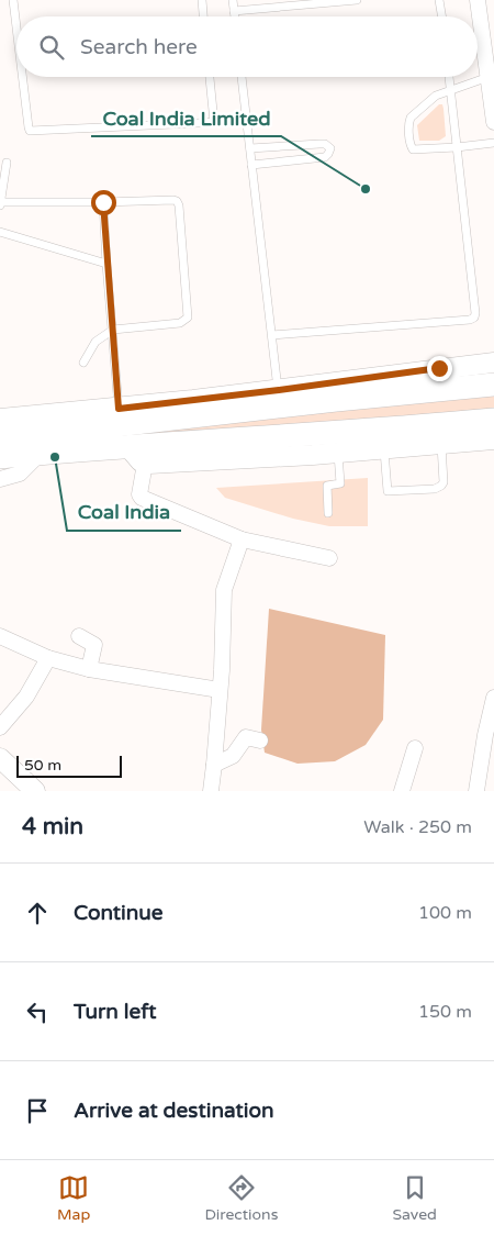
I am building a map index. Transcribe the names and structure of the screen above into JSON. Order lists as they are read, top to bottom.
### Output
{
  "places": ["Coal India Limited", "Coal India"],
  "scale_bar": "50 m",
  "page": {
    "search": "Search here",
    "scale": "50 m",
    "heading": ["4 min", "Walk · 250 m"],
    "list": [
      ["Continue", "100 m"],
      ["Turn left", "150 m"],
      "Arrive at destination"
    ],
    "nav": ["Map", "Directions", "Saved"]
  }
}
